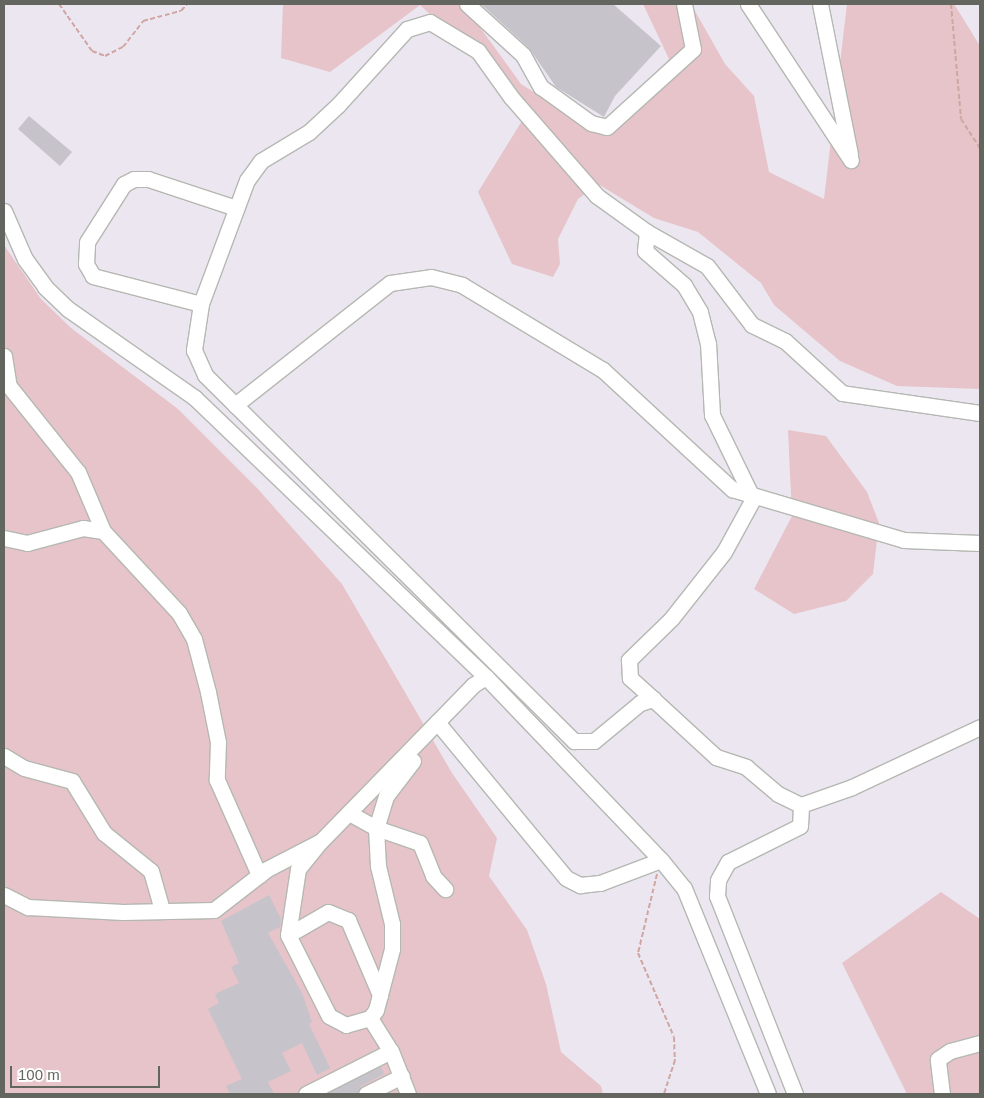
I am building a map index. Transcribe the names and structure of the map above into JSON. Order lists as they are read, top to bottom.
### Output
{
  "scale_bar": "100 m"
}
